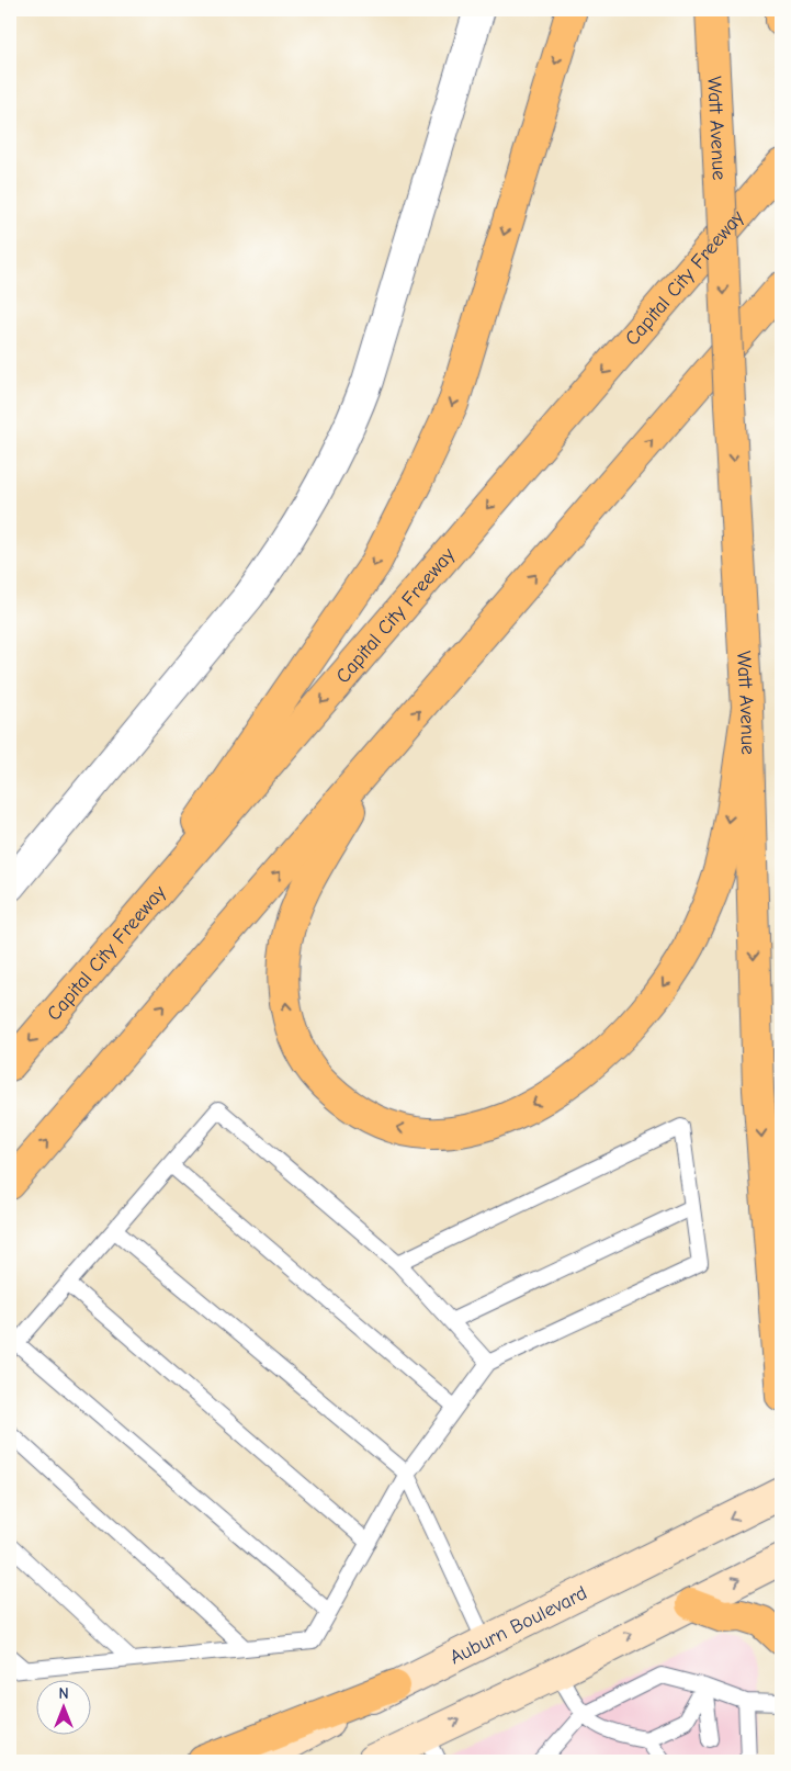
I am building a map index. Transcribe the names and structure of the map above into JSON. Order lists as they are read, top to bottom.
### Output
{
  "streets": {
    "main road": ["Watt Avenue", "Capital City Freeway", "Auburn Boulevard"]
  },
  "one_way": ["Watt Avenue"],
  "north": "top"
}
